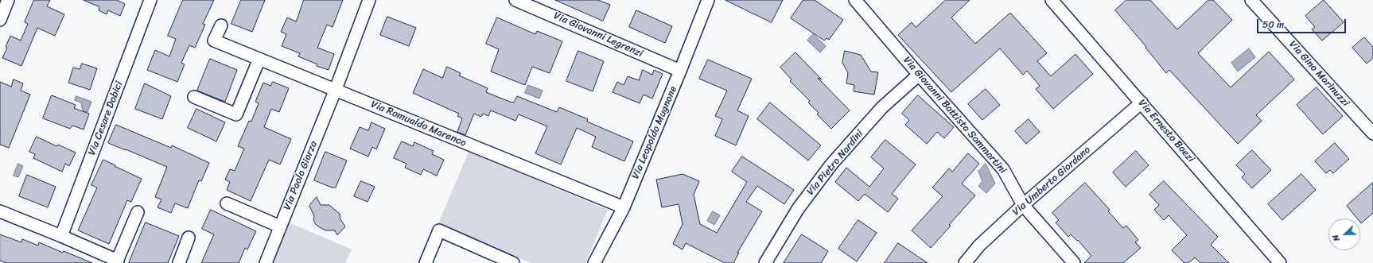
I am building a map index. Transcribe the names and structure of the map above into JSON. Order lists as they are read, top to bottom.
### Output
{
  "streets": {
    "street": [
      "Via Giovanni Legrenzi",
      "Via Gino Marinuzzi",
      "Via Giovanni Battista Sammartini",
      "Via Cesare Dobici",
      "Via Romualdo Marenco",
      "Via Ernesto Boezi",
      "Via Leopoldo Mugnone",
      "Via Pietro Nardini",
      "Via Paolo Giorza",
      "Via Umberto Giordano"
    ]
  },
  "crossings": [
    ["Via Giovanni Legrenzi", "Via Leopoldo Mugnone"],
    ["Via Giovanni Battista Sammartini", "Via Pietro Nardini"],
    ["Via Giovanni Battista Sammartini", "Via Umberto Giordano"],
    ["Via Romualdo Marenco", "Via Leopoldo Mugnone"],
    ["Via Romualdo Marenco", "Via Paolo Giorza"],
    ["Via Ernesto Boezi", "Via Umberto Giordano"]
  ],
  "scale_bar": "50 m",
  "north": "bottom left"
}
